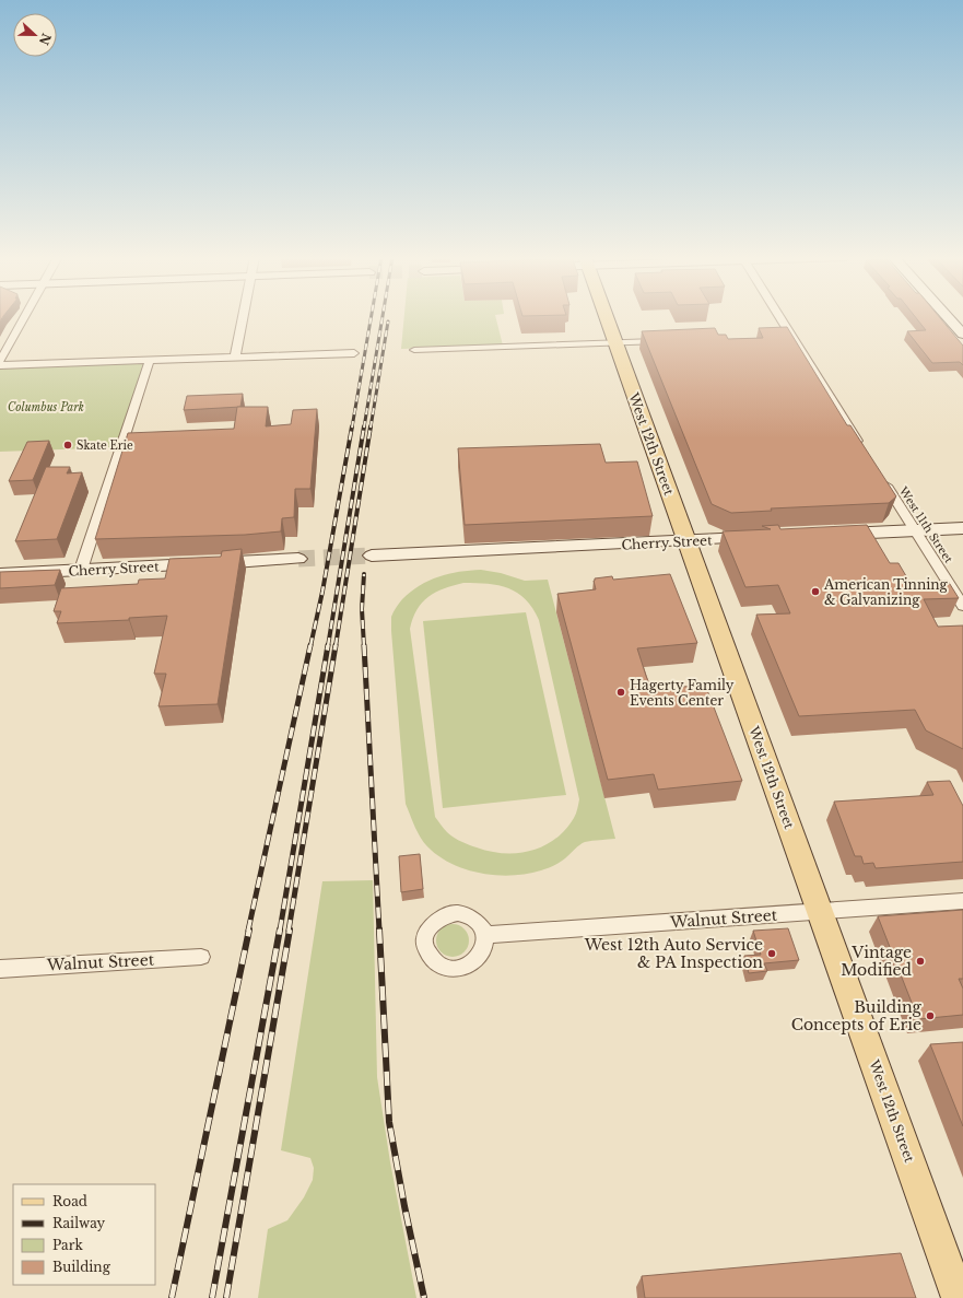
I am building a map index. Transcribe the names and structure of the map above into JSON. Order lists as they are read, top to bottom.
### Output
{
  "streets": {
    "main road": ["West 12th Street"],
    "street": ["West 11th Street", "Cherry Street", "Walnut Street"]
  },
  "crossings": [
    ["West 12th Street", "Cherry Street"],
    ["West 12th Street", "Walnut Street"]
  ],
  "parks": ["Columbus Park"],
  "places": [
    "Skate Erie",
    "American Tinning & Galvanizing",
    "Hagerty Family Events Center",
    "West 12th Auto Service & PA Inspection",
    "Vintage Modified",
    "Building Concepts of Erie"
  ],
  "legend": [
    "Road",
    "Railway",
    "Park",
    "Building"
  ],
  "north": "right"
}
